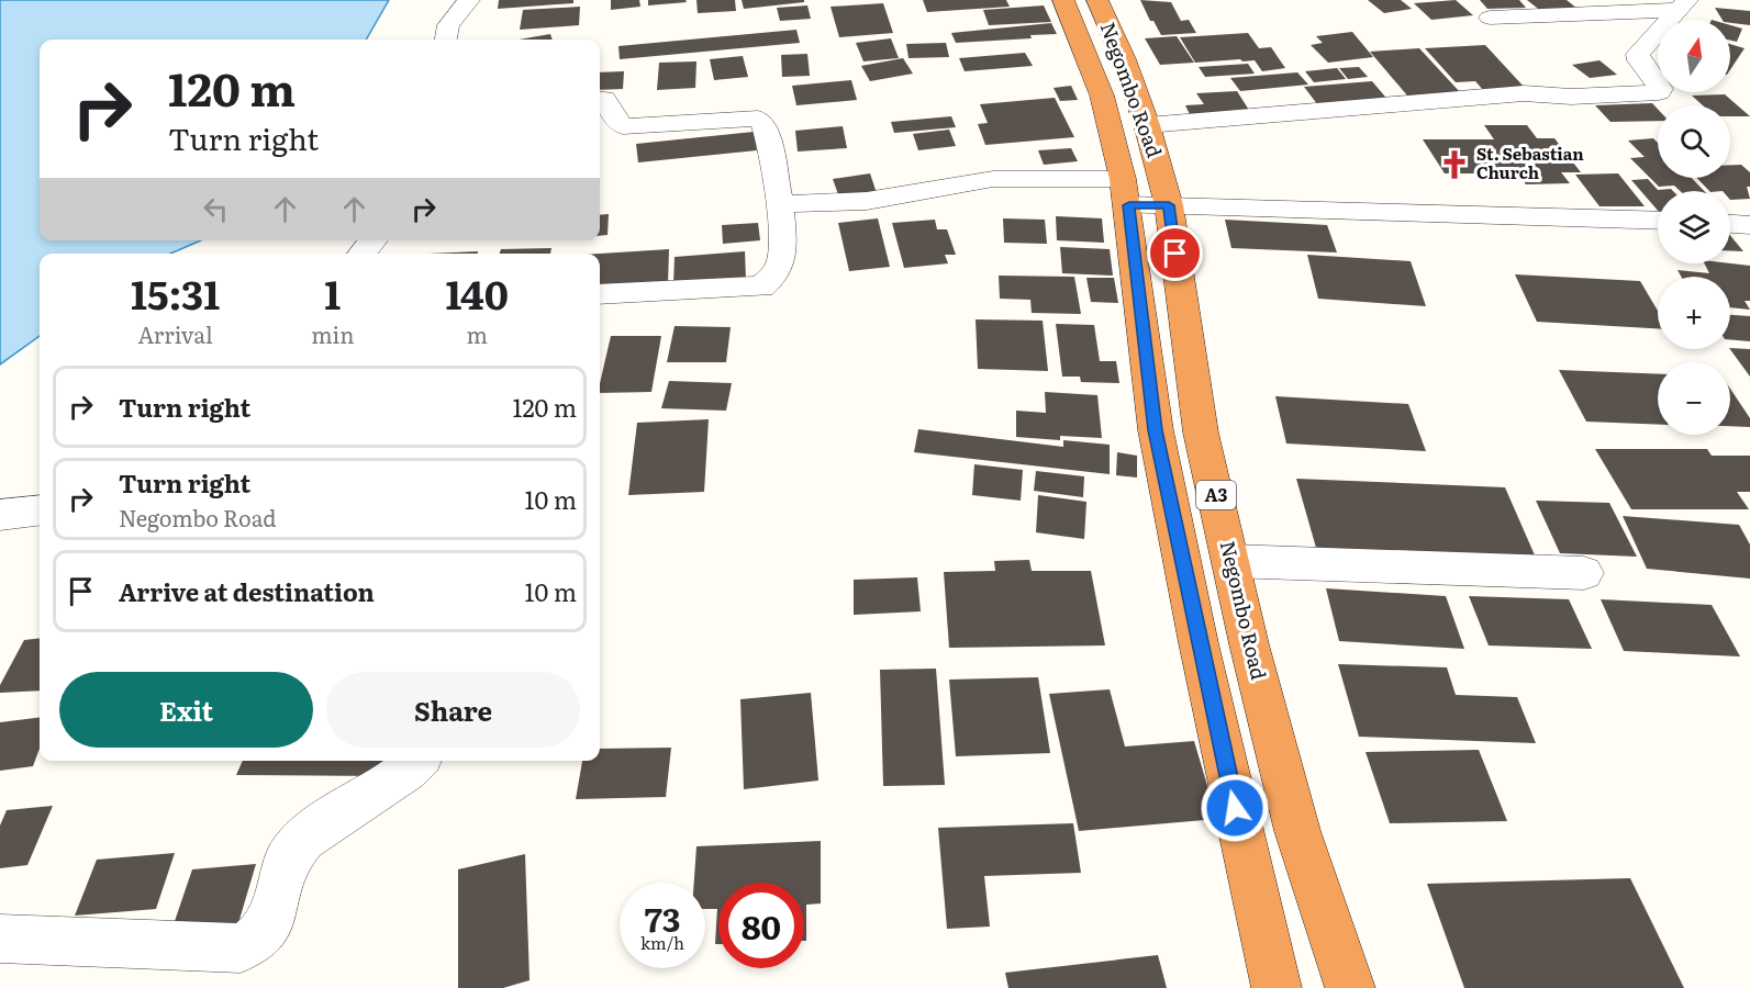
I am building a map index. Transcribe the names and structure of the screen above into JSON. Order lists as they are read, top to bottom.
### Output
{
  "streets": {
    "highway": ["Negombo Road", "A3"]
  },
  "places": {
    "church": ["St. Sebastian Church"]
  },
  "north": "top",
  "page": {
    "map_buttons": ["+", "−"],
    "turn": ["120 m", "Turn right"],
    "eta": [
      "15:31",
      "Arrival",
      "1",
      "min",
      "140",
      "m"
    ],
    "list": [
      {
        "name": "Turn right",
        "value": "120 m"
      },
      {
        "name": "Turn right",
        "note": "Negombo Road",
        "value": "10 m"
      },
      {
        "name": "Arrive at destination",
        "value": "10 m"
      }
    ],
    "buttons": ["Exit", "Share"],
    "speed": "73 km/h",
    "limit": "80"
  }
}
